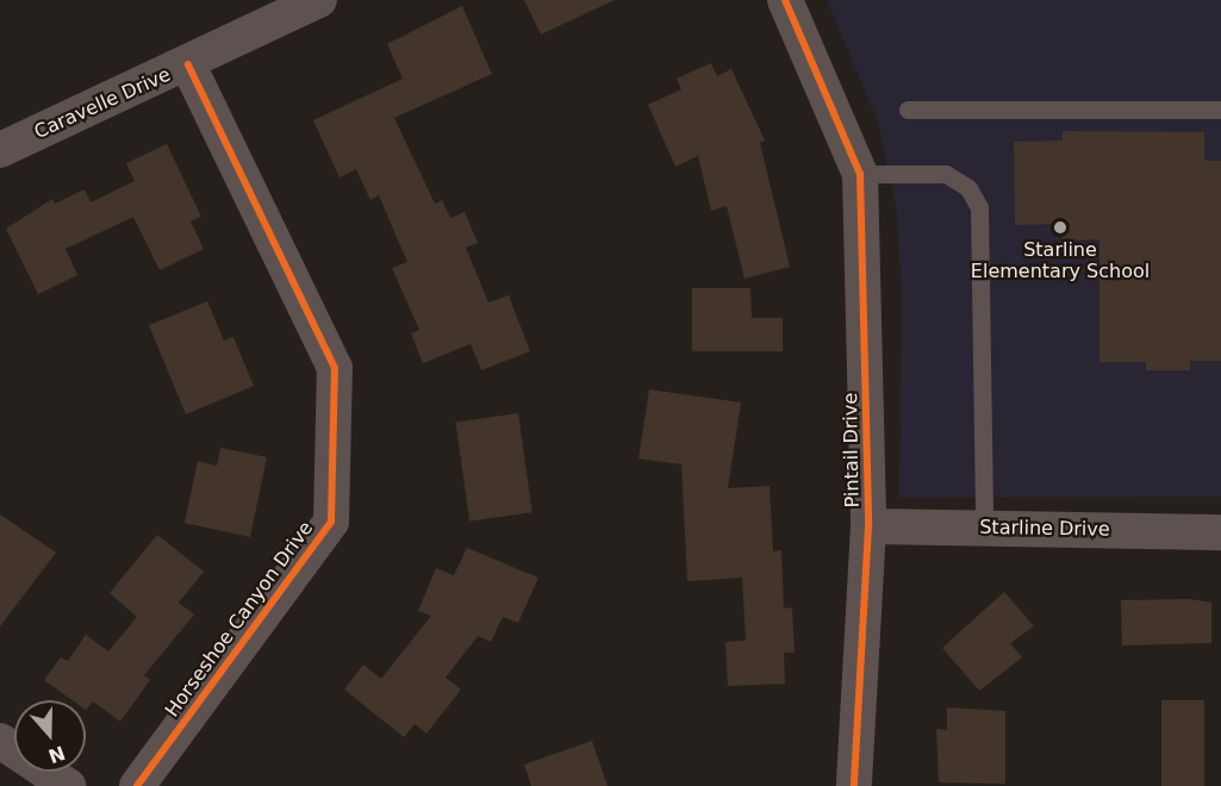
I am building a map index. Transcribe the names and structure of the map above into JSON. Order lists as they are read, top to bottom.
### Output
{
  "streets": {
    "street": [
      "Caravelle Drive",
      "Pintail Drive",
      "Starline Drive",
      "Horseshoe Canyon Drive"
    ]
  },
  "crossings": [
    ["Caravelle Drive", "Horseshoe Canyon Drive"],
    ["Pintail Drive", "Starline Drive"]
  ],
  "places": ["Starline Elementary School"],
  "north": "bottom"
}
